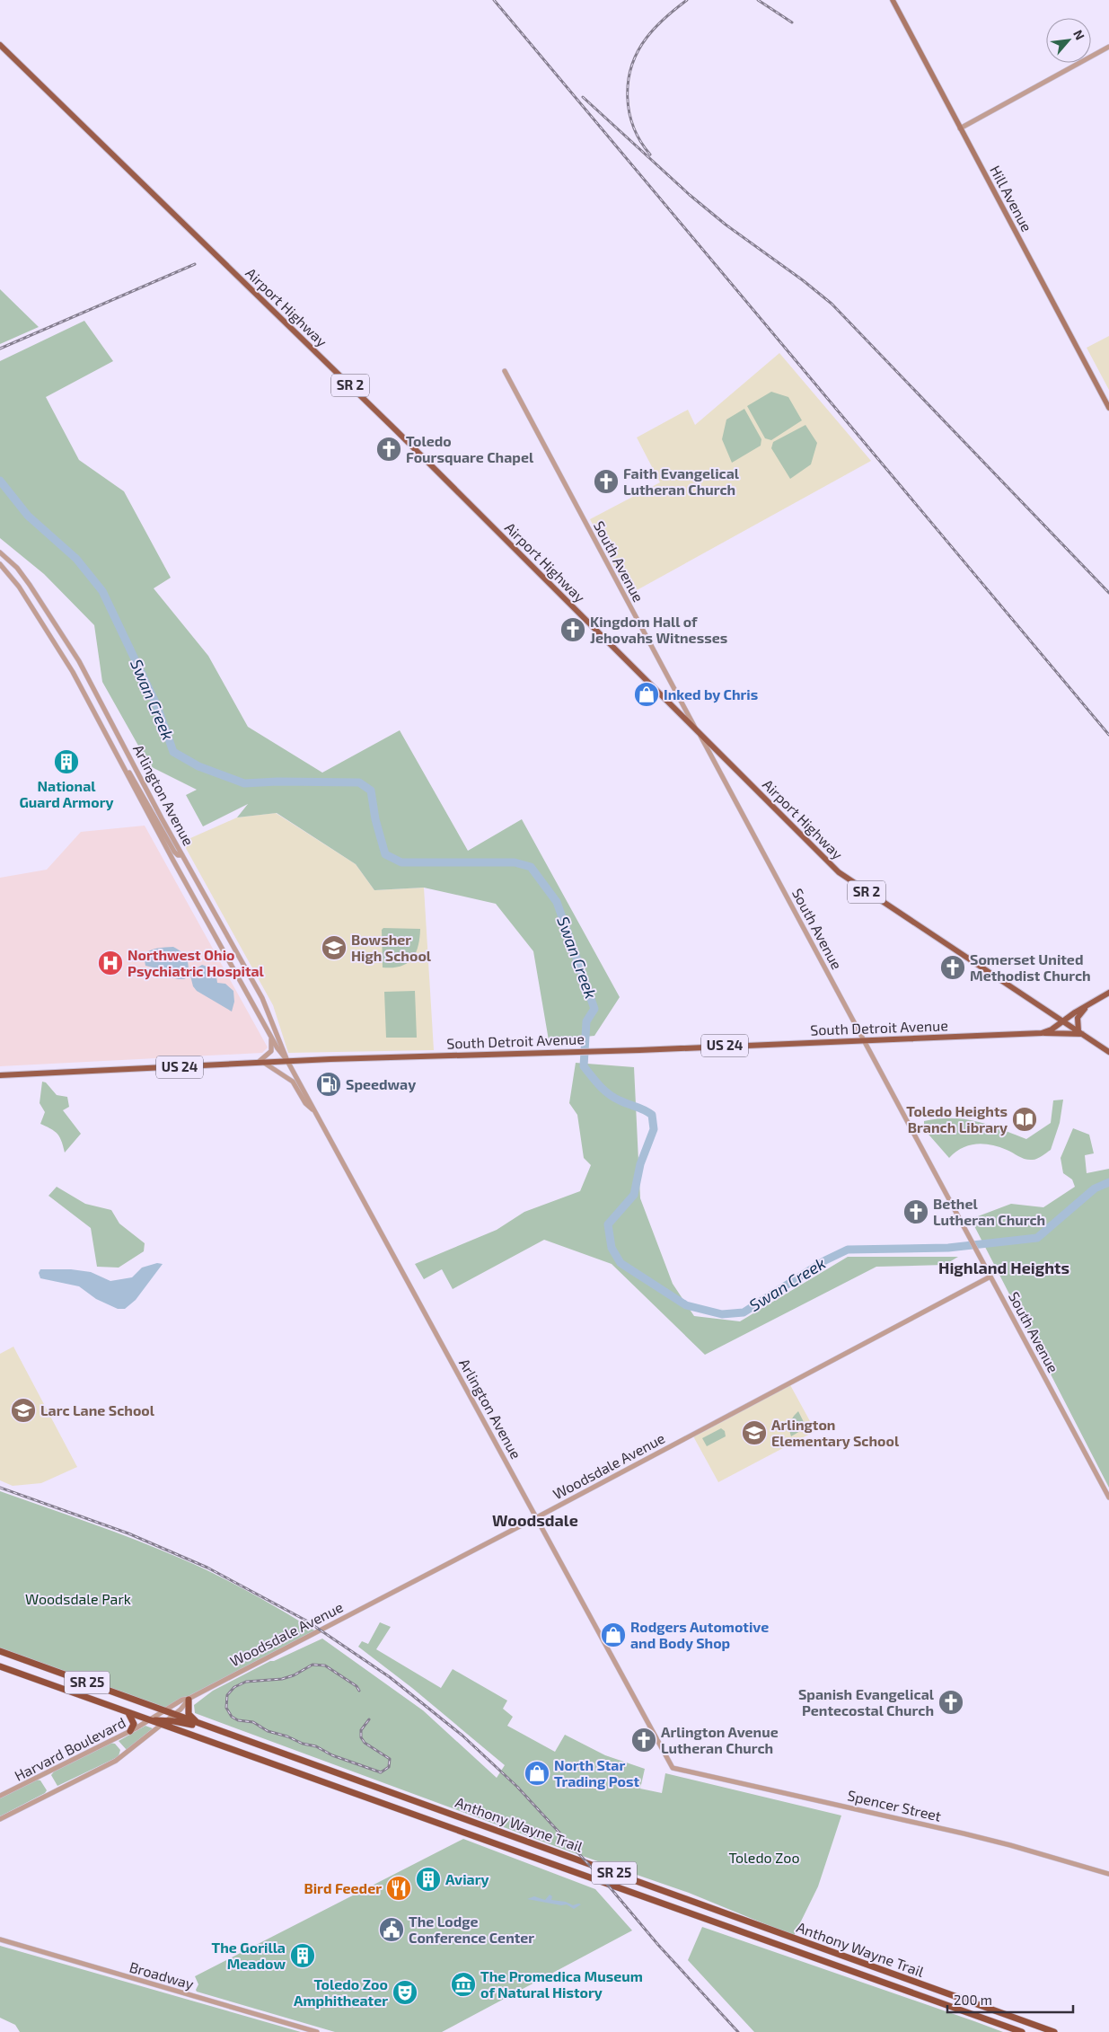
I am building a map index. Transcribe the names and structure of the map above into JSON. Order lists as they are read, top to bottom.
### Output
{
  "streets": {
    "highway": ["SR 25", "Anthony Wayne Trail"],
    "main road": [
      "Hill Avenue",
      "Airport Highway",
      "SR 2",
      "South Detroit Avenue",
      "US 24"
    ],
    "street": [
      "South Avenue",
      "Arlington Avenue",
      "Woodsdale Avenue",
      "Harvard Boulevard",
      "Spencer Street",
      "Broadway"
    ]
  },
  "crossings": [
    ["Airport Highway", "South Avenue"],
    ["Airport Highway", "US 24"],
    ["South Avenue", "South Detroit Avenue"],
    ["South Avenue", "Woodsdale Avenue"],
    ["Arlington Avenue", "South Detroit Avenue"],
    ["Arlington Avenue", "Woodsdale Avenue"],
    ["Arlington Avenue", "Spencer Street"],
    ["South Detroit Avenue", "US 24"],
    ["Woodsdale Avenue", "Harvard Boulevard"],
    ["Woodsdale Avenue", "Anthony Wayne Trail"],
    ["Harvard Boulevard", "Anthony Wayne Trail"]
  ],
  "districts": ["Highland Heights", "Woodsdale"],
  "water": ["Swan Creek"],
  "parks": ["Woodsdale Park", "Toledo Zoo"],
  "places": {
    "church": [
      "Toledo Foursquare Chapel",
      "Faith Evangelical Lutheran Church",
      "Kingdom Hall of Jehovahs Witnesses",
      "Somerset United Methodist Church",
      "Bethel Lutheran Church",
      "Spanish Evangelical Pentecostal Church",
      "Arlington Avenue Lutheran Church"
    ],
    "shop": ["Inked by Chris", "Rodgers Automotive and Body Shop", "North Star Trading Post"],
    "building": ["National Guard Armory", "Aviary", "The Gorilla Meadow"],
    "school or university": ["Bowsher High School", "Larc Lane School", "Arlington Elementary School"],
    "hospital": ["Northwest Ohio Psychiatric Hospital"],
    "fuel station": ["Speedway"],
    "library": ["Toledo Heights Branch Library"],
    "restaurant": ["Bird Feeder"],
    "public building": ["The Lodge Conference Center"],
    "museum": ["The Promedica Museum of Natural History"],
    "theatre": ["Toledo Zoo Amphitheater"]
  },
  "scale_bar": "200 m",
  "north": "top right"
}
